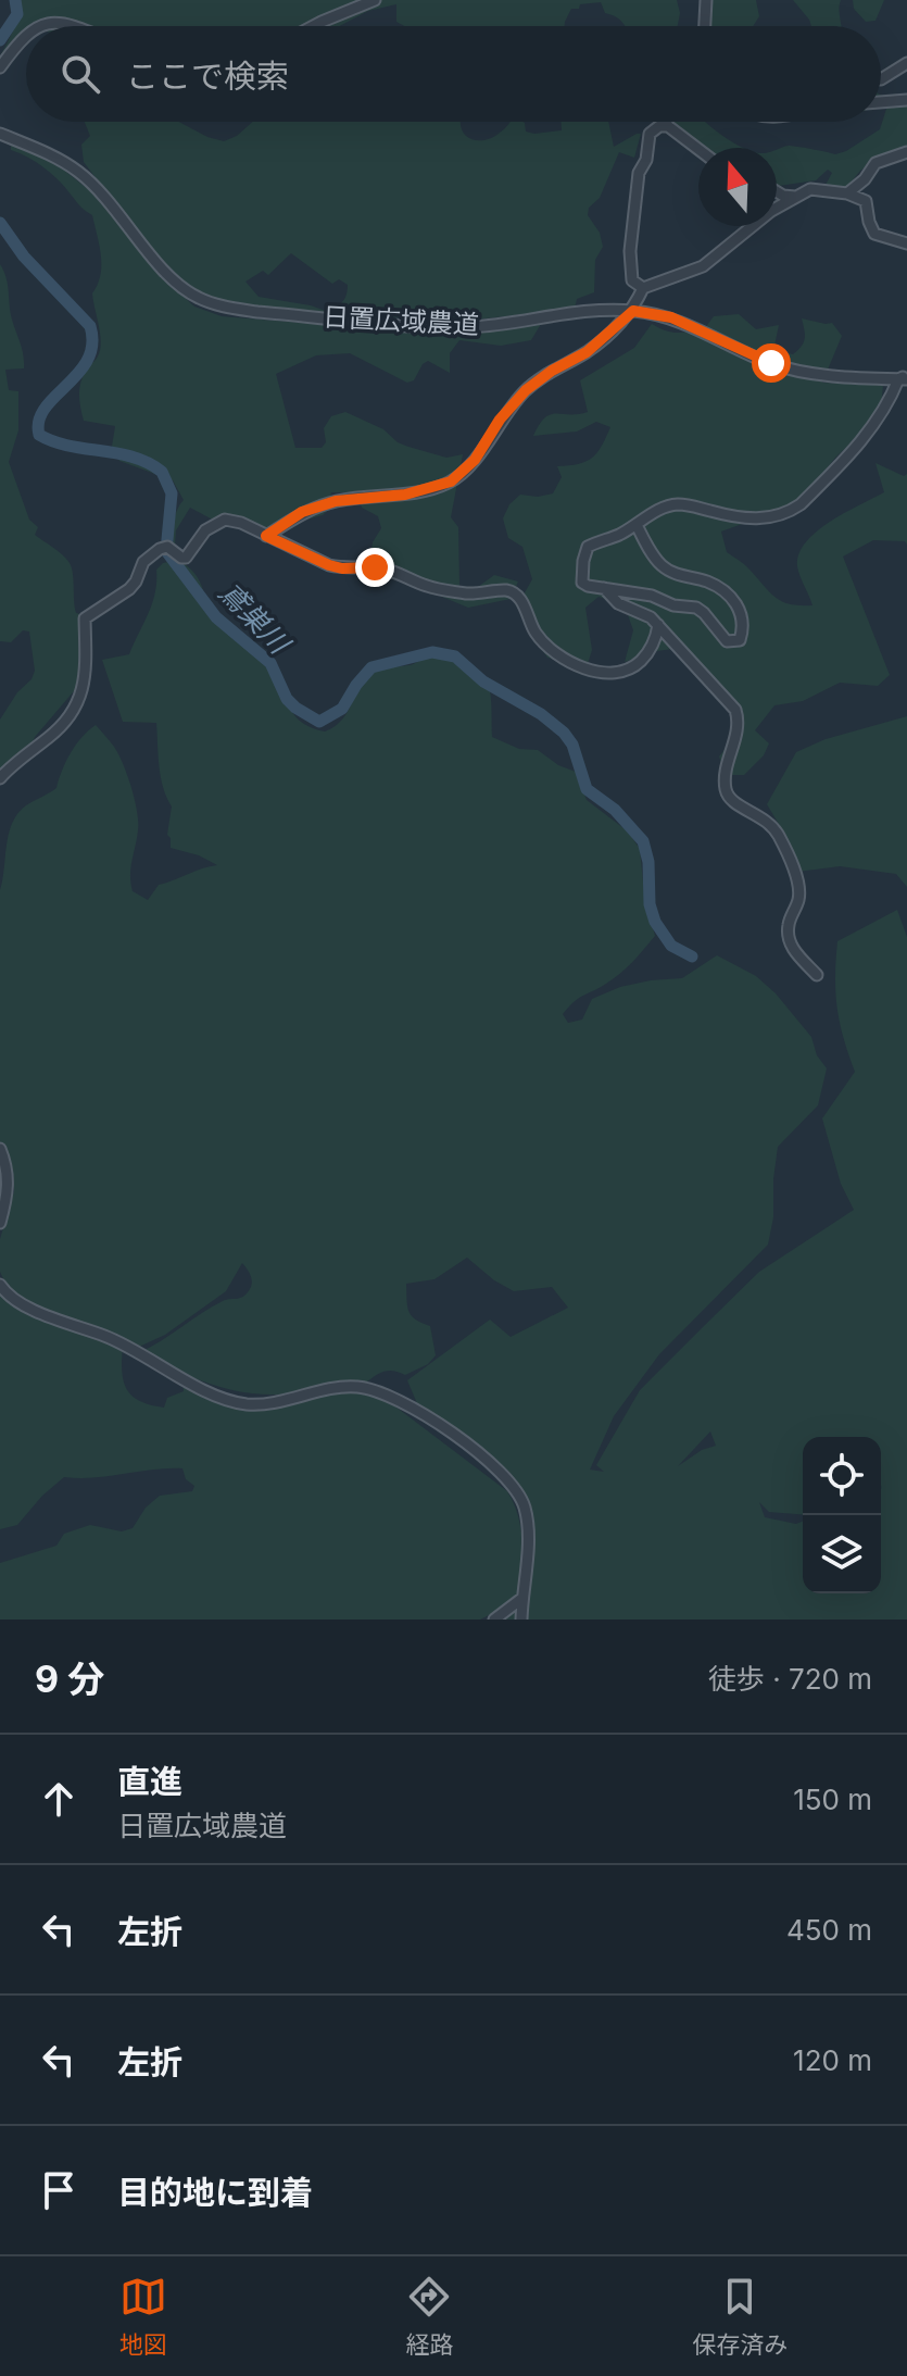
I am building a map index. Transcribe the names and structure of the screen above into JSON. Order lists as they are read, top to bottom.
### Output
{
  "streets": {
    "street": ["日置広域農道"]
  },
  "water": ["鳶巣川"],
  "north": "top",
  "page": {
    "search": "ここで検索",
    "heading": ["9 分", "徒歩 · 720 m"],
    "list": [
      ["直進", "日置広域農道", "150 m"],
      ["左折", "450 m"],
      ["左折", "120 m"],
      "目的地に到着"
    ],
    "nav": ["地図", "経路", "保存済み"]
  }
}
